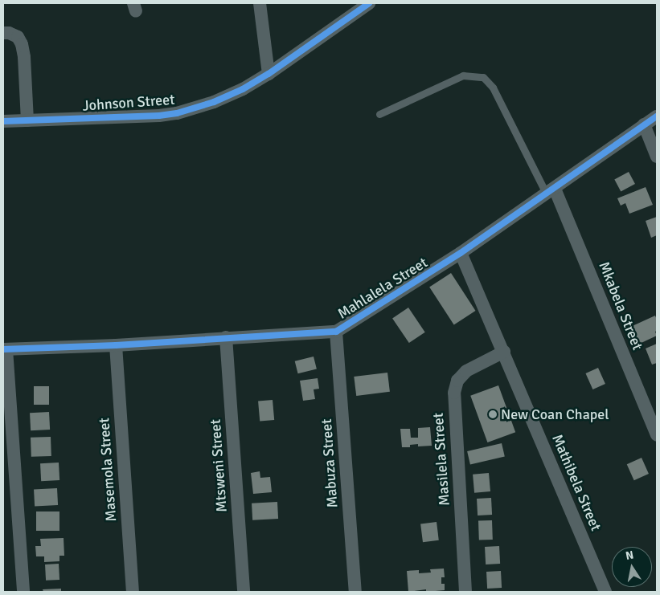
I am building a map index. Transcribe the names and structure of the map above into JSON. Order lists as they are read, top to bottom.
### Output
{
  "streets": {
    "street": [
      "Johnson Street",
      "Mahlalela Street",
      "Mkabela Street",
      "Masilela Street",
      "Mabuza Street",
      "Mtsweni Street",
      "Masemola Street",
      "Mathibela Street"
    ]
  },
  "crossings": [
    ["Mahlalela Street", "Mkabela Street"],
    ["Mahlalela Street", "Mabuza Street"],
    ["Mahlalela Street", "Mtsweni Street"],
    ["Mahlalela Street", "Masemola Street"],
    ["Mahlalela Street", "Mathibela Street"],
    ["Masilela Street", "Mathibela Street"]
  ],
  "places": ["New Coan Chapel"],
  "north": "top"
}
